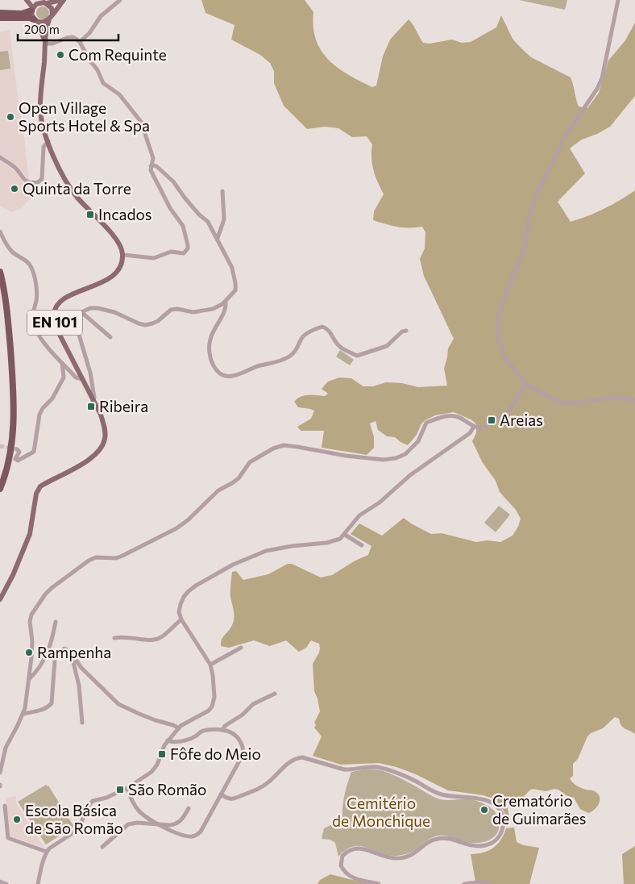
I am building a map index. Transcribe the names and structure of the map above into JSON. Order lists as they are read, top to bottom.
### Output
{
  "streets": {
    "main road": ["EN 101"]
  },
  "parks": ["Cemitério de Monchique"],
  "places": {
    "other": [
      "Com Requinte",
      "Open Village Sports Hotel & Spa",
      "Quinta da Torre",
      "Rampenha",
      "Crematório de Guimarães",
      "Escola Básica de São Romão"
    ],
    "transit": [
      "Incados",
      "Ribeira",
      "Areias",
      "Fôfe do Meio",
      "São Romão"
    ]
  },
  "scale_bar": "200 m"
}
